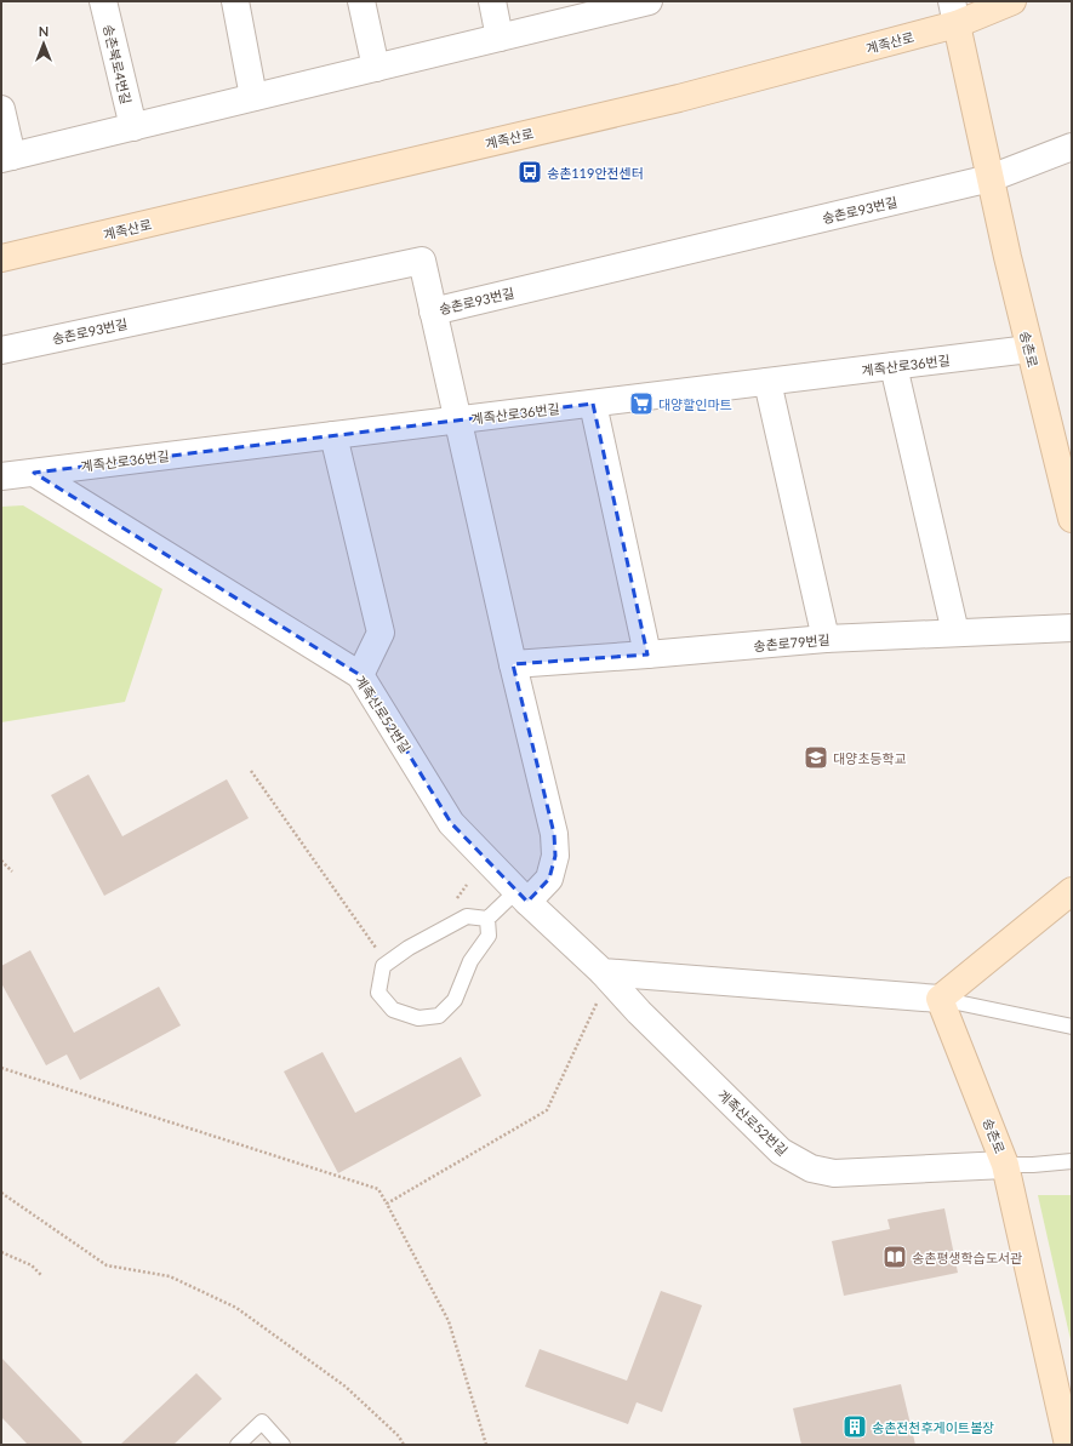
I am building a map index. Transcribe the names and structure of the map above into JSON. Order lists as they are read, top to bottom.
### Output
{
  "streets": {
    "street": [
      "계족산로",
      "송촌북로4번길",
      "송촌로93번길",
      "송촌로",
      "계족산로36번길",
      "송촌로79번길",
      "계족산로52번길"
    ]
  },
  "crossings": [
    ["계족산로", "송촌로"],
    ["송촌로93번길", "송촌로"],
    ["송촌로", "계족산로36번길"],
    ["송촌로", "계족산로52번길"],
    ["계족산로36번길", "계족산로52번길"]
  ],
  "places": {
    "bus stop": ["송촌119안전센터"],
    "supermarket": ["대양할인마트"],
    "school or university": ["대양초등학교"],
    "library": ["송촌평생학습도서관"],
    "building": ["송촌전천후게이트볼장"]
  },
  "north": "top"
}
